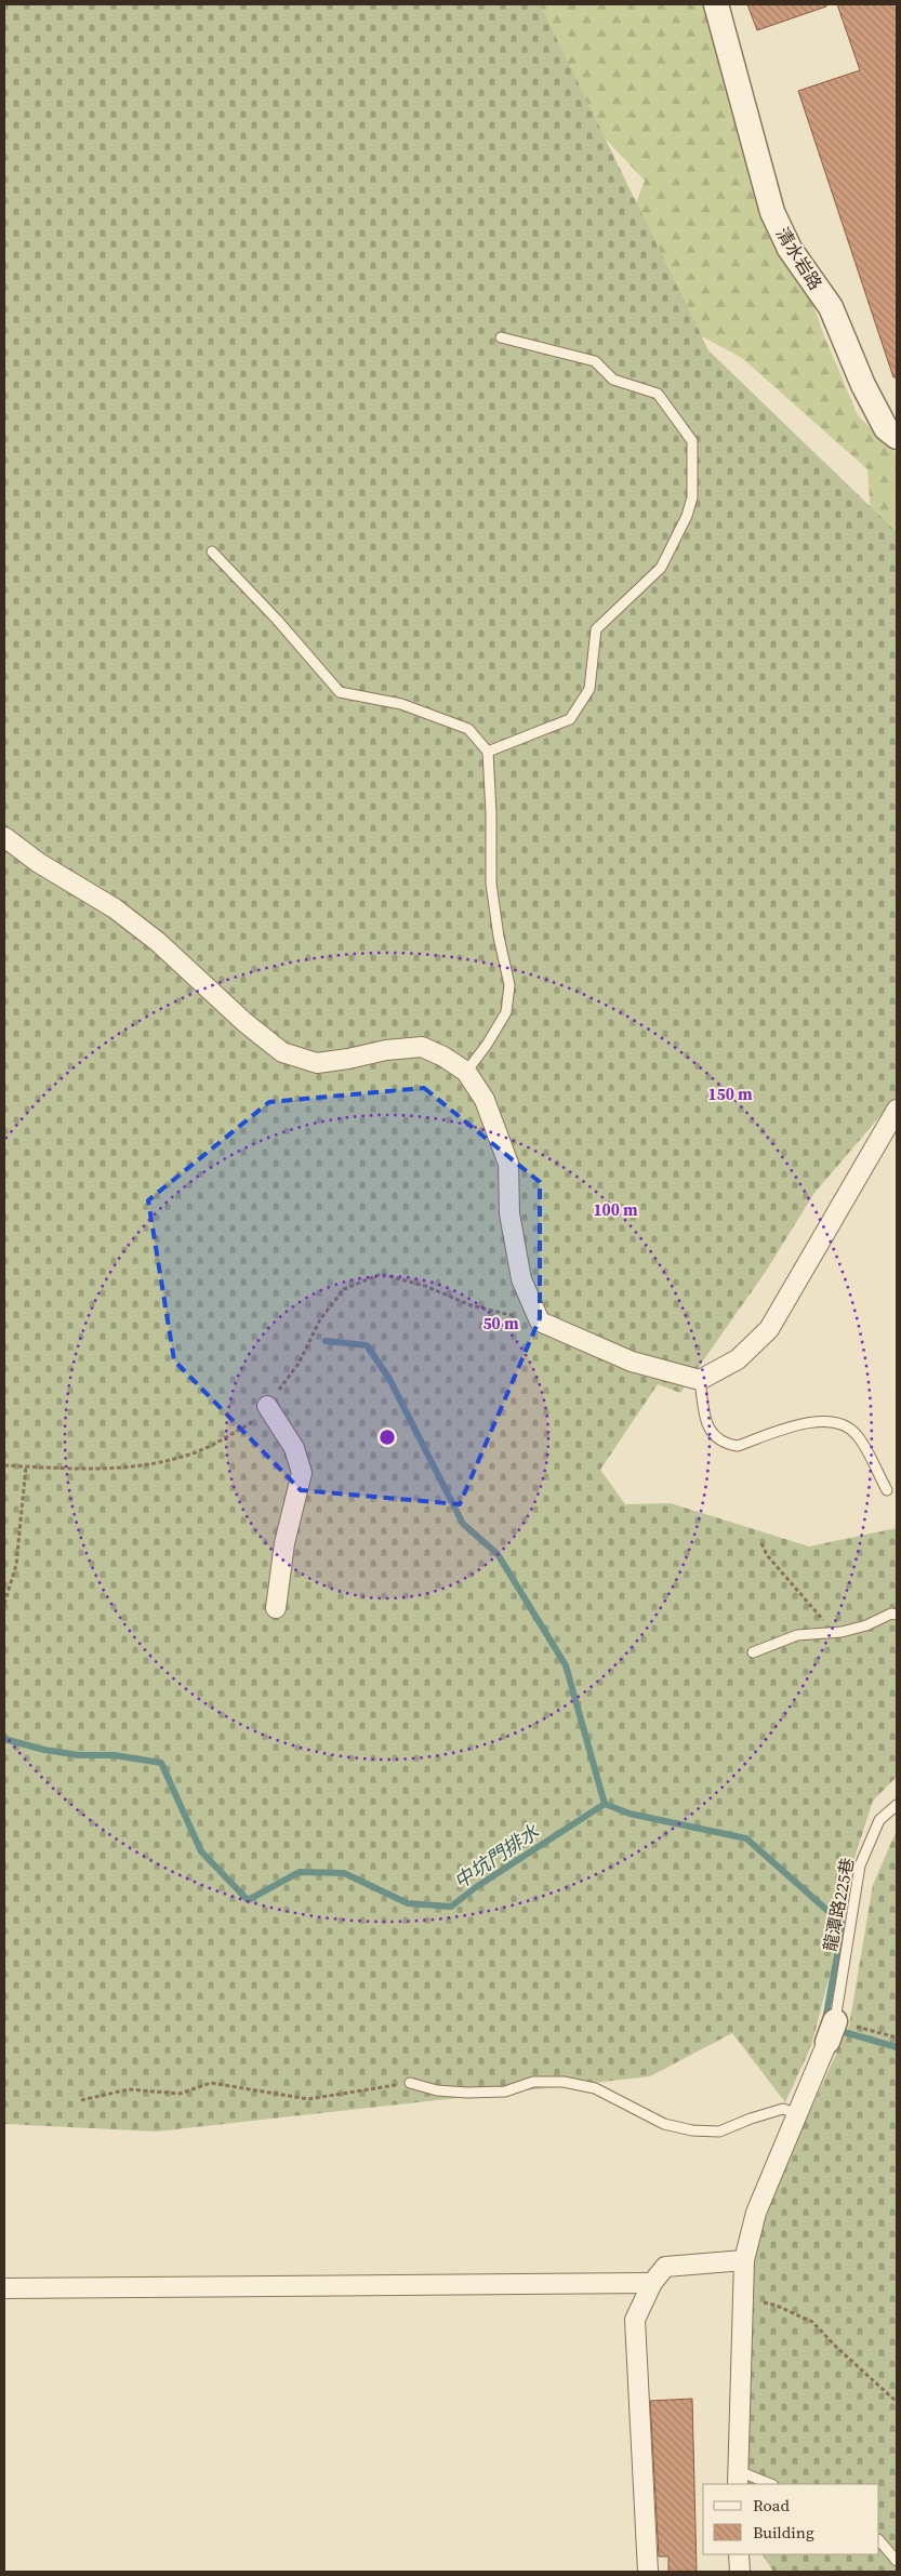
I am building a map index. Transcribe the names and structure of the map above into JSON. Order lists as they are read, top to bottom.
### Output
{
  "streets": {
    "street": ["清水岩路"],
    "lane": ["龍潭路225巷"]
  },
  "water": ["中坑門排水"],
  "legend": ["Road", "Building"],
  "rings": ["150 m", "100 m", "50 m"]
}
